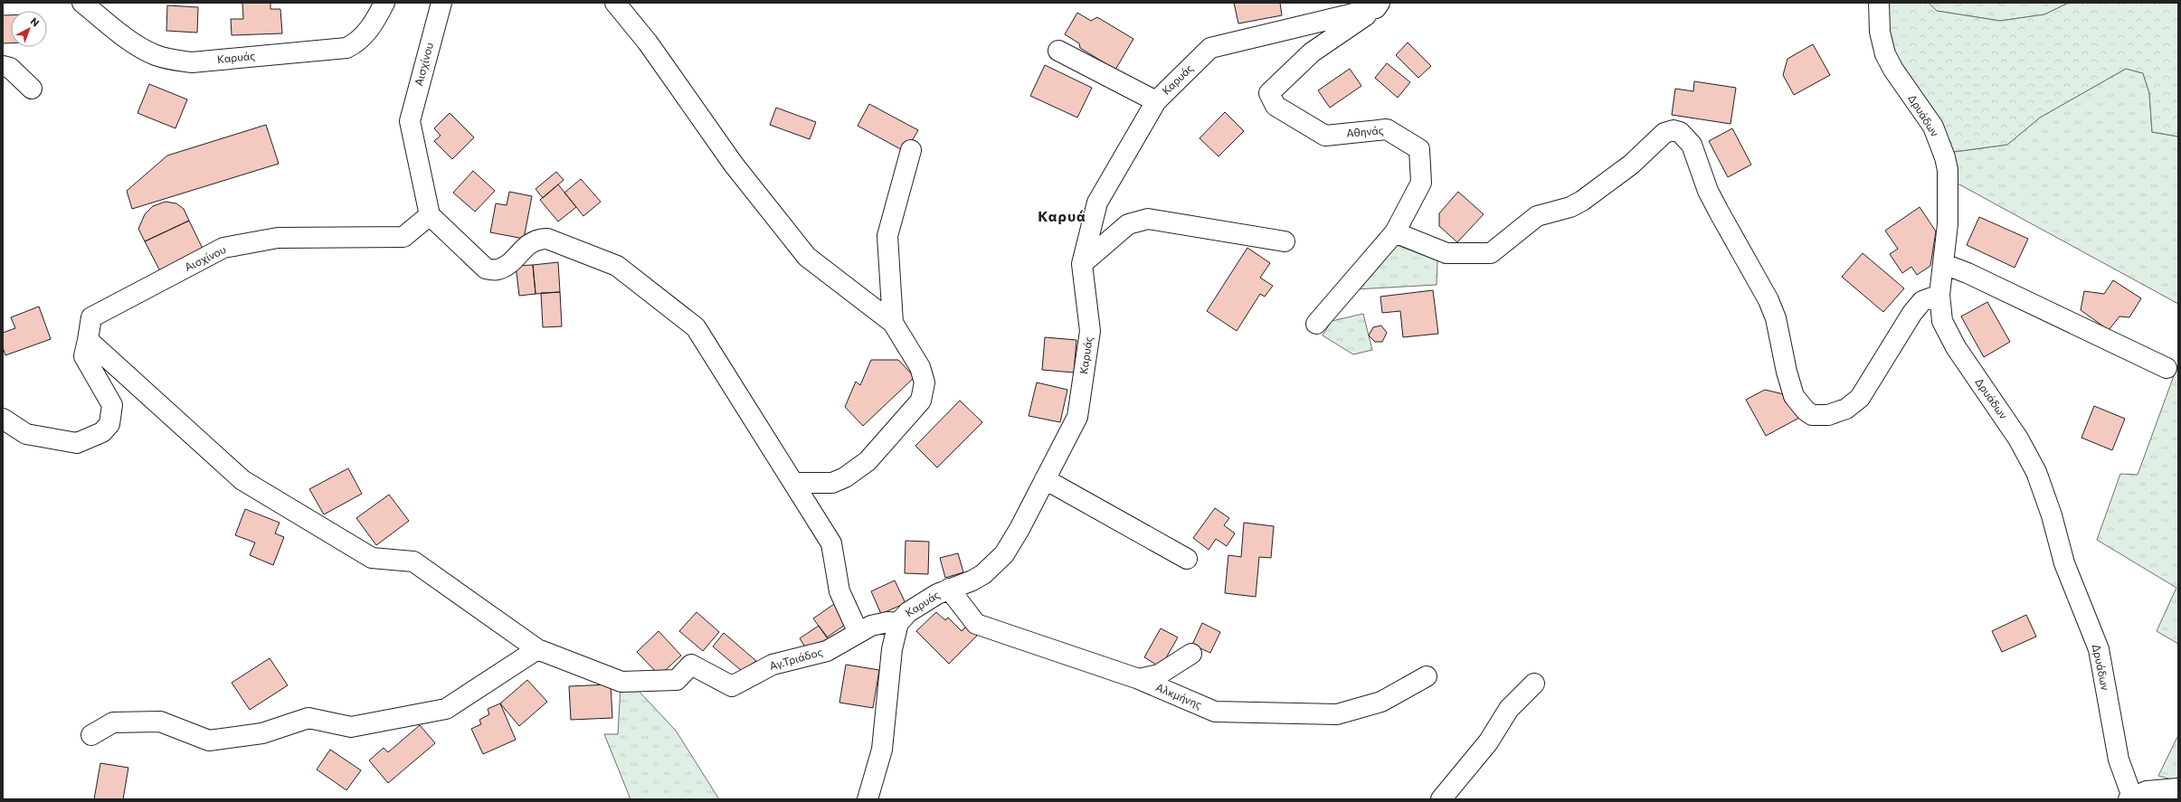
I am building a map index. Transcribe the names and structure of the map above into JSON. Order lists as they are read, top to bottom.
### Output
{
  "streets": {
    "street": [
      "Καρυάς",
      "Αισχίνου",
      "Δρυάδων",
      "Αθηνάς",
      "Αγ.Τριάδος",
      "Αλκμήνης"
    ]
  },
  "crossings": [
    ["Καρυάς", "Αθηνάς"],
    ["Καρυάς", "Αγ.Τριάδος"],
    ["Καρυάς", "Αλκμήνης"]
  ],
  "districts": ["Καρυά"],
  "north": "top right"
}
